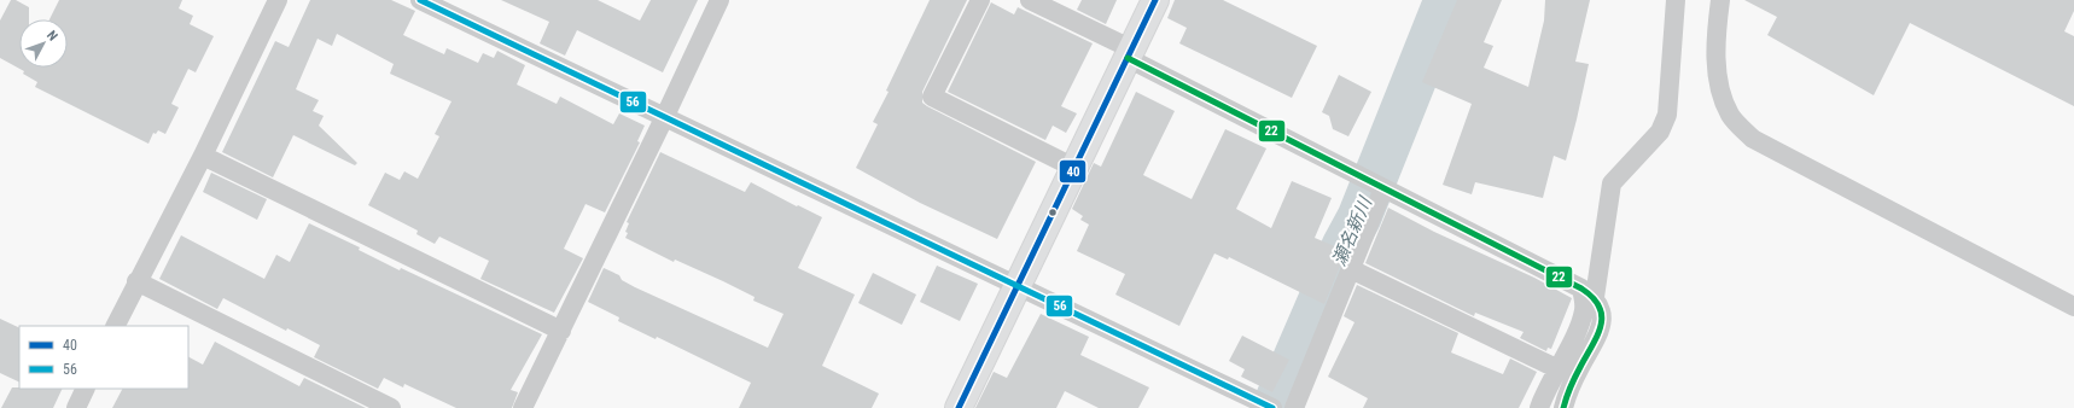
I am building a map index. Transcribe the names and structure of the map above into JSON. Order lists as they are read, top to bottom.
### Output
{
  "water": ["瀬名新川"],
  "lines": ["transit line 40", "transit line 56", "transit line 22"],
  "legend": ["40", "56"],
  "north": "top right"
}
